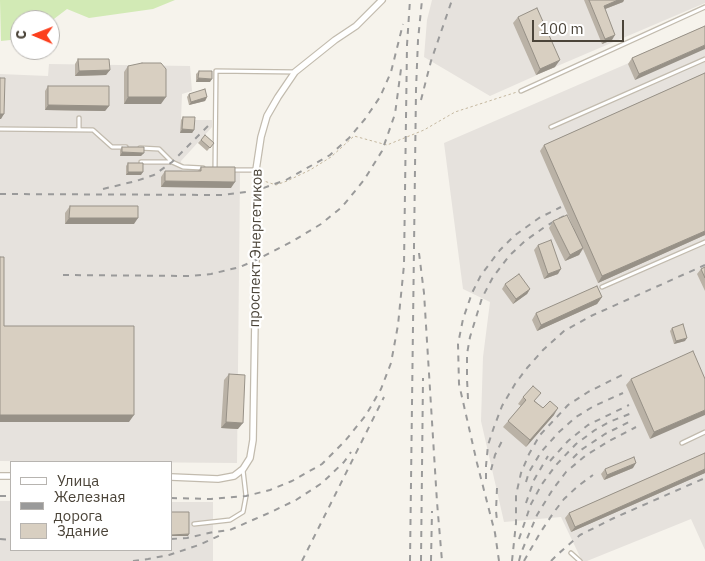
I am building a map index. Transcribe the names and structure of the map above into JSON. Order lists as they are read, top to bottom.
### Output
{
  "streets": {
    "street": ["проспект Энергетиков"]
  },
  "legend": ["Улица", "Железная дорога", "Здание"],
  "scale_bar": "100 m",
  "north": "left"
}
